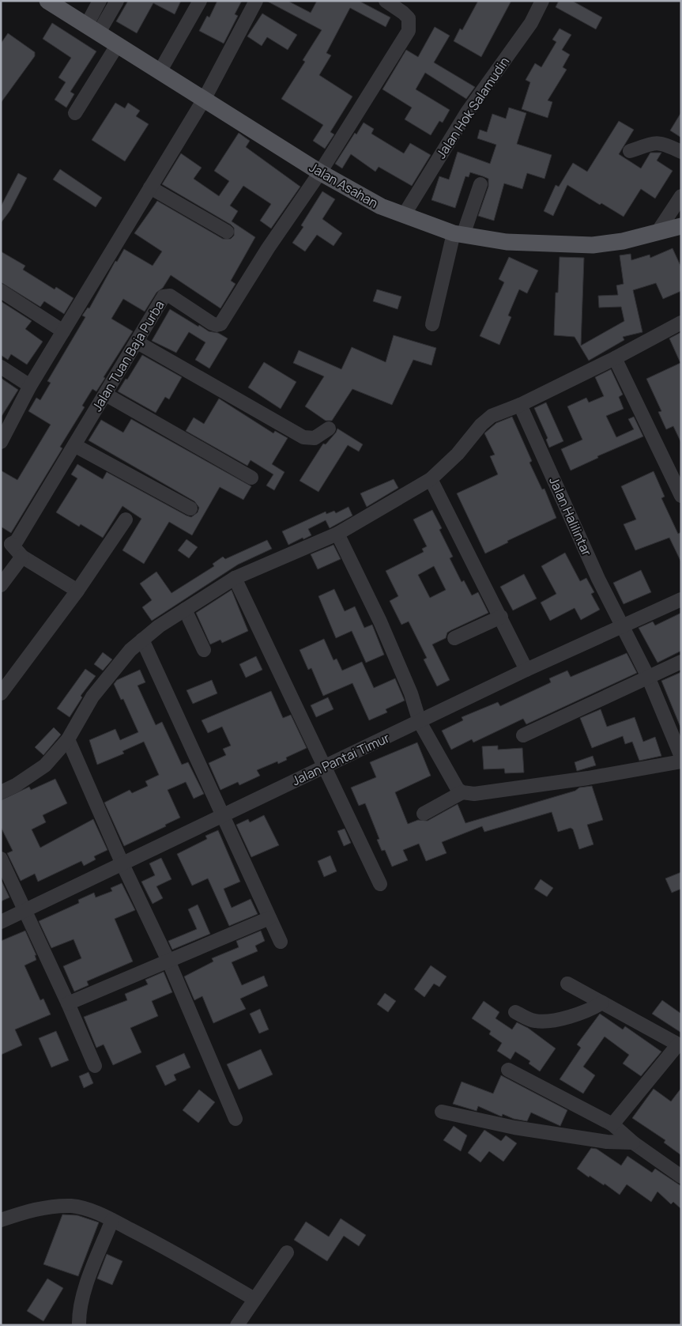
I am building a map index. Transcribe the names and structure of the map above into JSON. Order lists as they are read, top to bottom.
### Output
{
  "streets": {
    "main road": ["Jalan Asahan"],
    "street": [
      "Jalan Hok Salamudin",
      "Jalan Tuan Baja Purba",
      "Jalan Halilintar",
      "Jalan Pantai Timur"
    ]
  },
  "crossings": [
    ["Jalan Hok Salamudin", "Jalan Asahan"],
    ["Jalan Asahan", "Jalan Tuan Baja Purba"],
    ["Jalan Halilintar", "Jalan Pantai Timur"]
  ]
}
